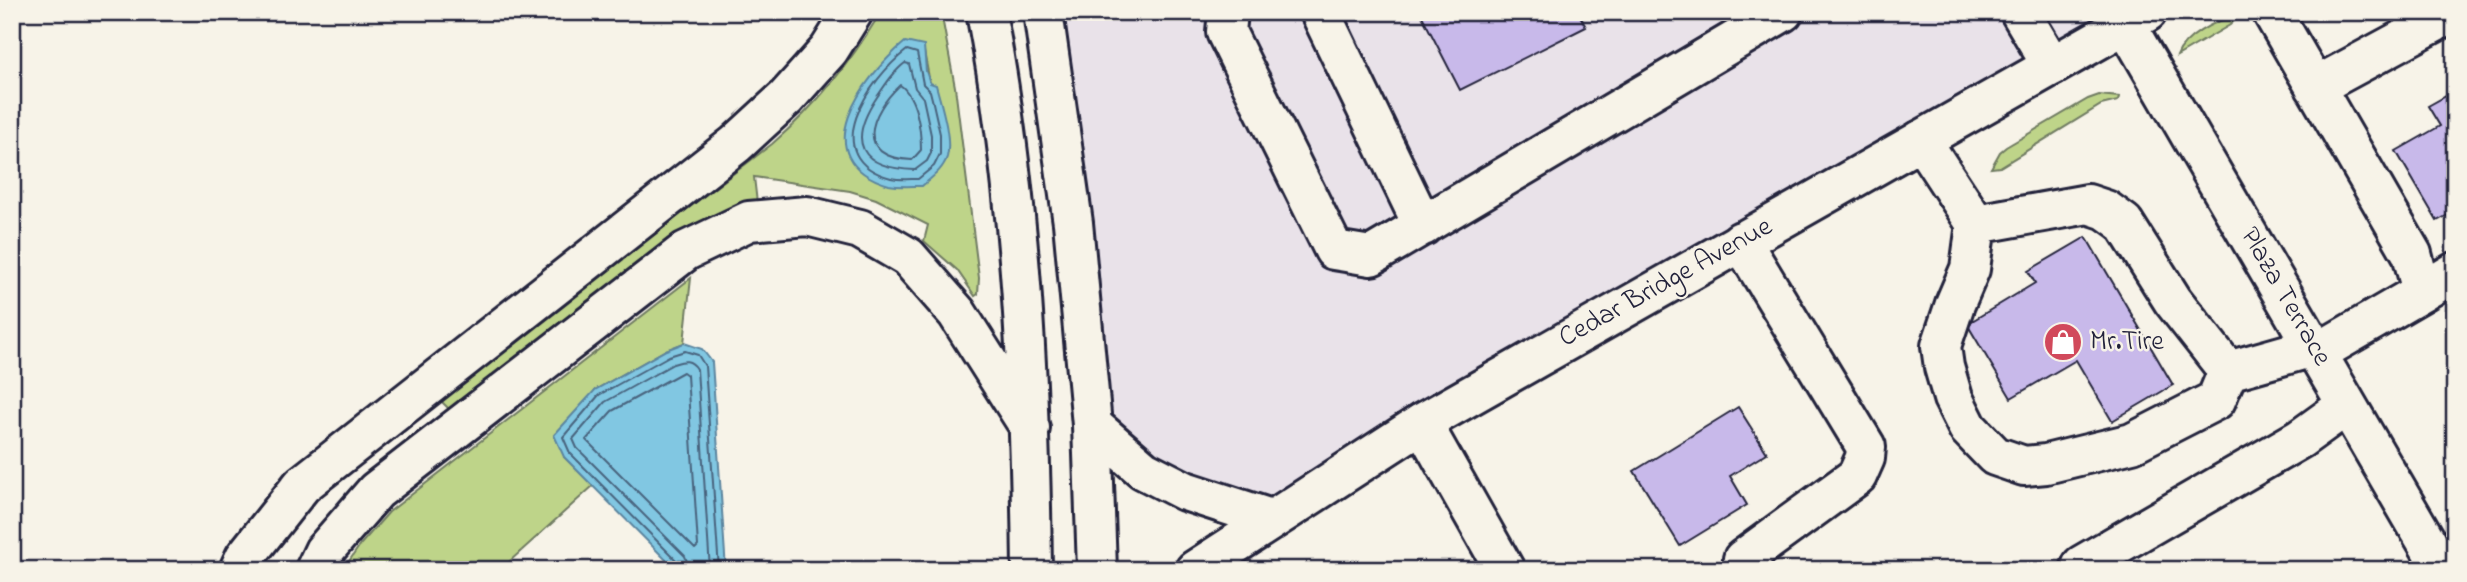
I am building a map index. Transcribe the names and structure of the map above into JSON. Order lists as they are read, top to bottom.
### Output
{
  "streets": {
    "main road": ["Cedar Bridge Avenue", "Plaza Terrace"]
  },
  "crossings": [
    ["Cedar Bridge Avenue", "Plaza Terrace"]
  ],
  "places": {
    "shop": ["Mr.Tire"]
  }
}
